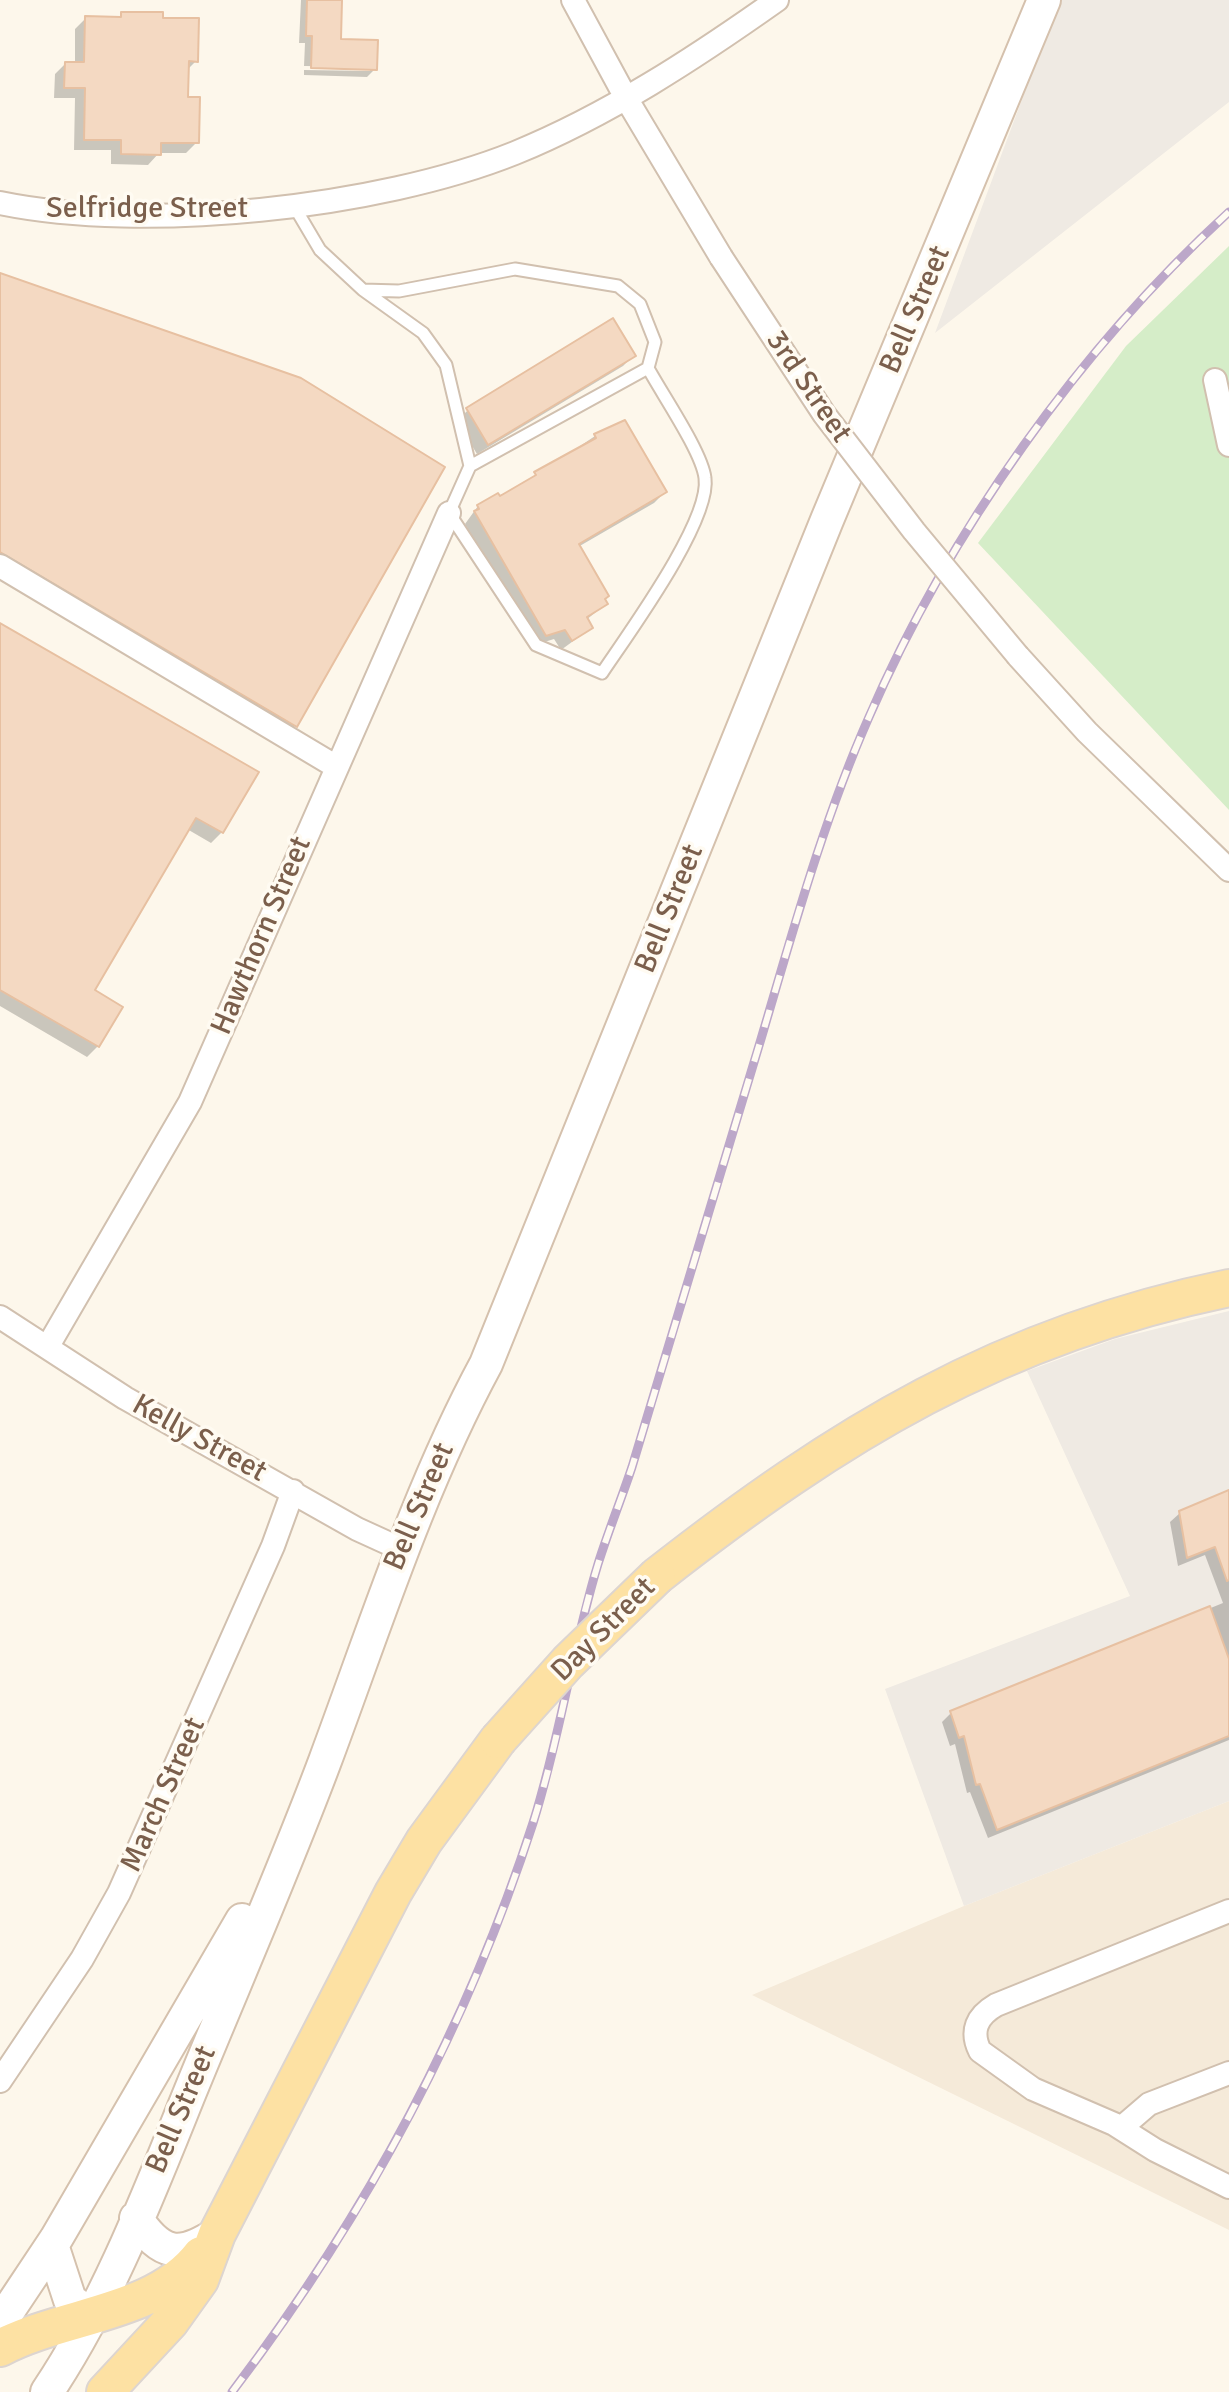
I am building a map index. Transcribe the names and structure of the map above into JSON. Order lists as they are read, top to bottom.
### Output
{
  "streets": {
    "main road": ["Bell Street", "Day Street"],
    "street": [
      "Selfridge Street",
      "3rd Street",
      "Hawthorn Street",
      "Kelly Street",
      "March Street"
    ]
  },
  "crossings": [
    ["Bell Street", "Kelly Street"],
    ["Bell Street", "Day Street"],
    ["Hawthorn Street", "Kelly Street"],
    ["Kelly Street", "March Street"]
  ]
}
